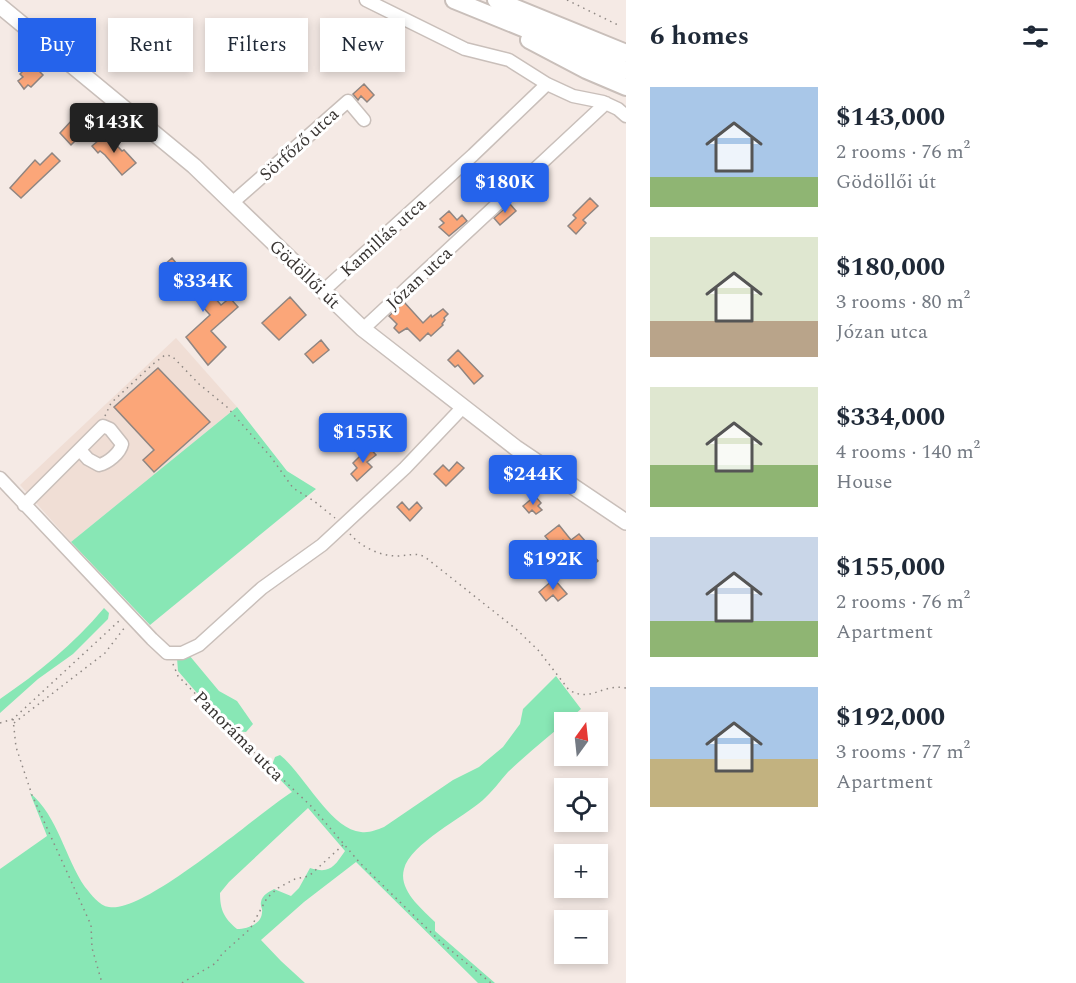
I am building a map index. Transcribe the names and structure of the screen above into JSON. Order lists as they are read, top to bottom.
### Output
{
  "streets": {
    "main road": ["Gödöllői út"],
    "street": ["Sörfőző utca", "Kamillás utca", "Józan utca"],
    "path": ["Panoráma utca"]
  },
  "crossings": [
    ["Sörfőző utca", "Gödöllői út"],
    ["Kamillás utca", "Gödöllői út"],
    ["Gödöllői út", "Józan utca"]
  ],
  "north": "top",
  "page": {
    "heading": "6 homes",
    "chip": [
      "Buy",
      "Rent",
      "Filters",
      "New"
    ],
    "list": [
      {
        "name": "$143,000",
        "note": "2 rooms · 76 m² · Gödöllői út"
      },
      {
        "name": "$180,000",
        "note": "3 rooms · 80 m² · Józan utca"
      },
      {
        "name": "$334,000",
        "note": "4 rooms · 140 m² · House"
      },
      {
        "name": "$155,000",
        "note": "2 rooms · 76 m² · Apartment"
      },
      {
        "name": "$192,000",
        "note": "3 rooms · 77 m² · Apartment"
      }
    ],
    "price": [
      "$143K",
      "$180K",
      "$334K",
      "$155K",
      "$244K",
      "$192K"
    ],
    "map_buttons": ["+", "−"]
  }
}
